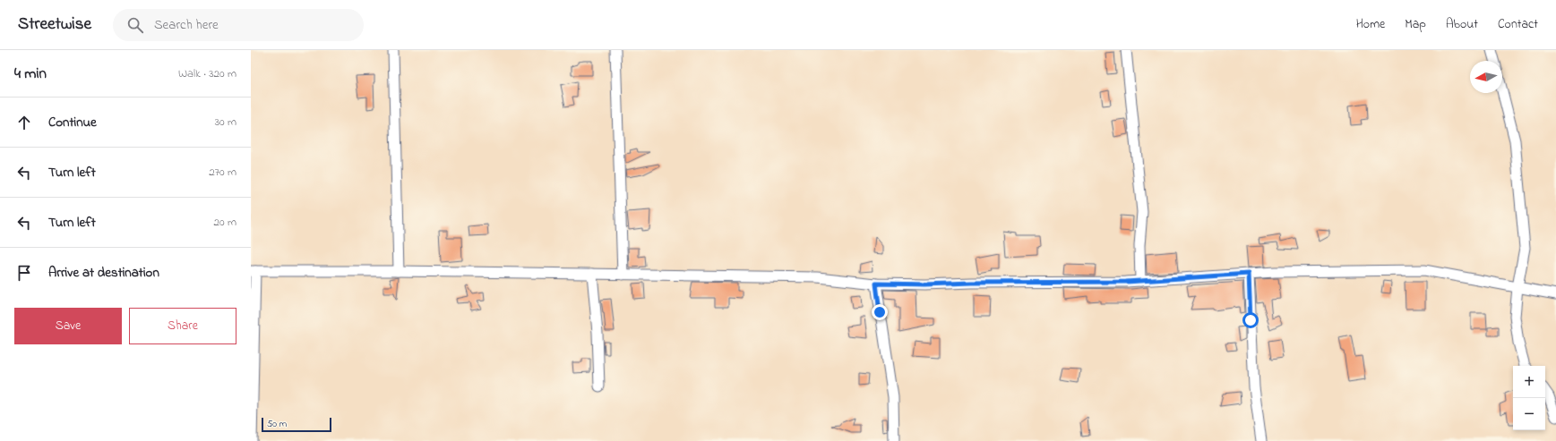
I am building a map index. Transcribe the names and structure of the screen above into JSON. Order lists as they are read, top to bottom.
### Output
{
  "scale_bar": "50 m",
  "north": "left",
  "page": {
    "header": "Streetwise",
    "search": "Search here",
    "nav": [
      "Home",
      "Map",
      "About",
      "Contact"
    ],
    "heading": ["4 min", "Walk · 320 m"],
    "list": [
      ["Continue", "30 m"],
      ["Turn left", "270 m"],
      ["Turn left", "20 m"],
      "Arrive at destination"
    ],
    "buttons": ["Save", "Share"],
    "map_buttons": ["+", "−"],
    "scale": "50 m"
  }
}
